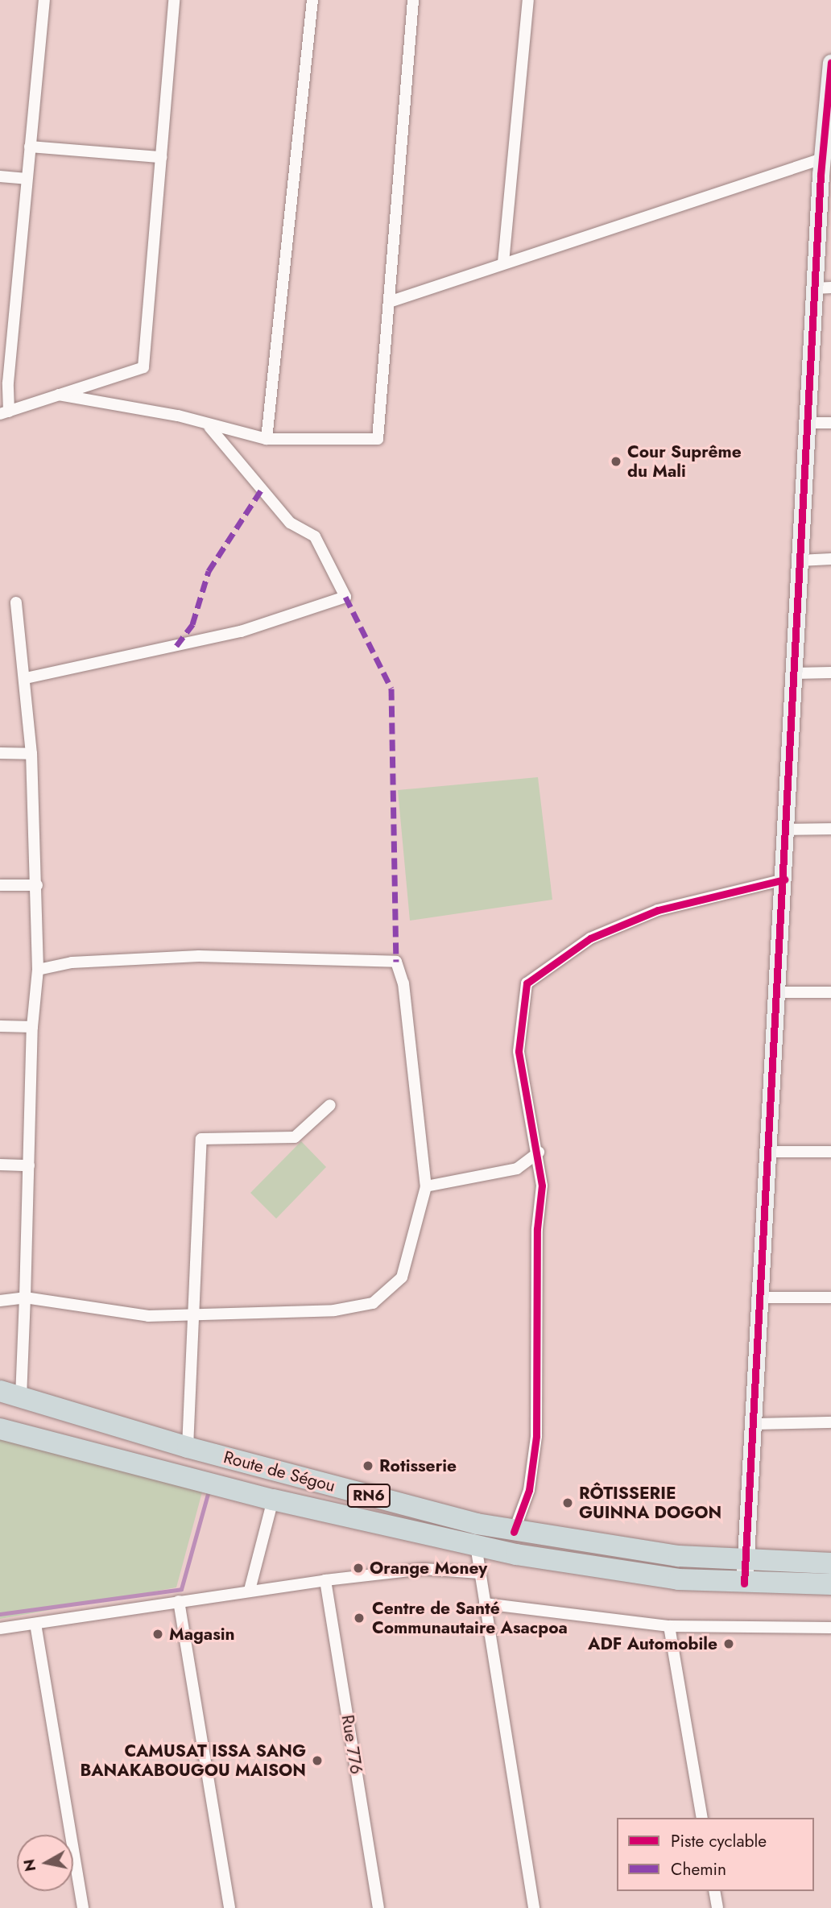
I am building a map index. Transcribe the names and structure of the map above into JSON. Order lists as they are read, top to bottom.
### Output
{
  "streets": {
    "highway": ["Route de Ségou", "RN6"],
    "street": ["Rue 776"]
  },
  "places": [
    "Cour Suprême du Mali",
    "Rotisserie",
    "RÔTISSERIE GUINNA DOGON",
    "Orange Money",
    "Centre de Santé Communautaire Asacpoa",
    "Magasin",
    "ADF Automobile",
    "CAMUSAT ISSA SANG BANAKABOUGOU MAISON"
  ],
  "legend": ["Piste cyclable", "Chemin"],
  "north": "left"
}
